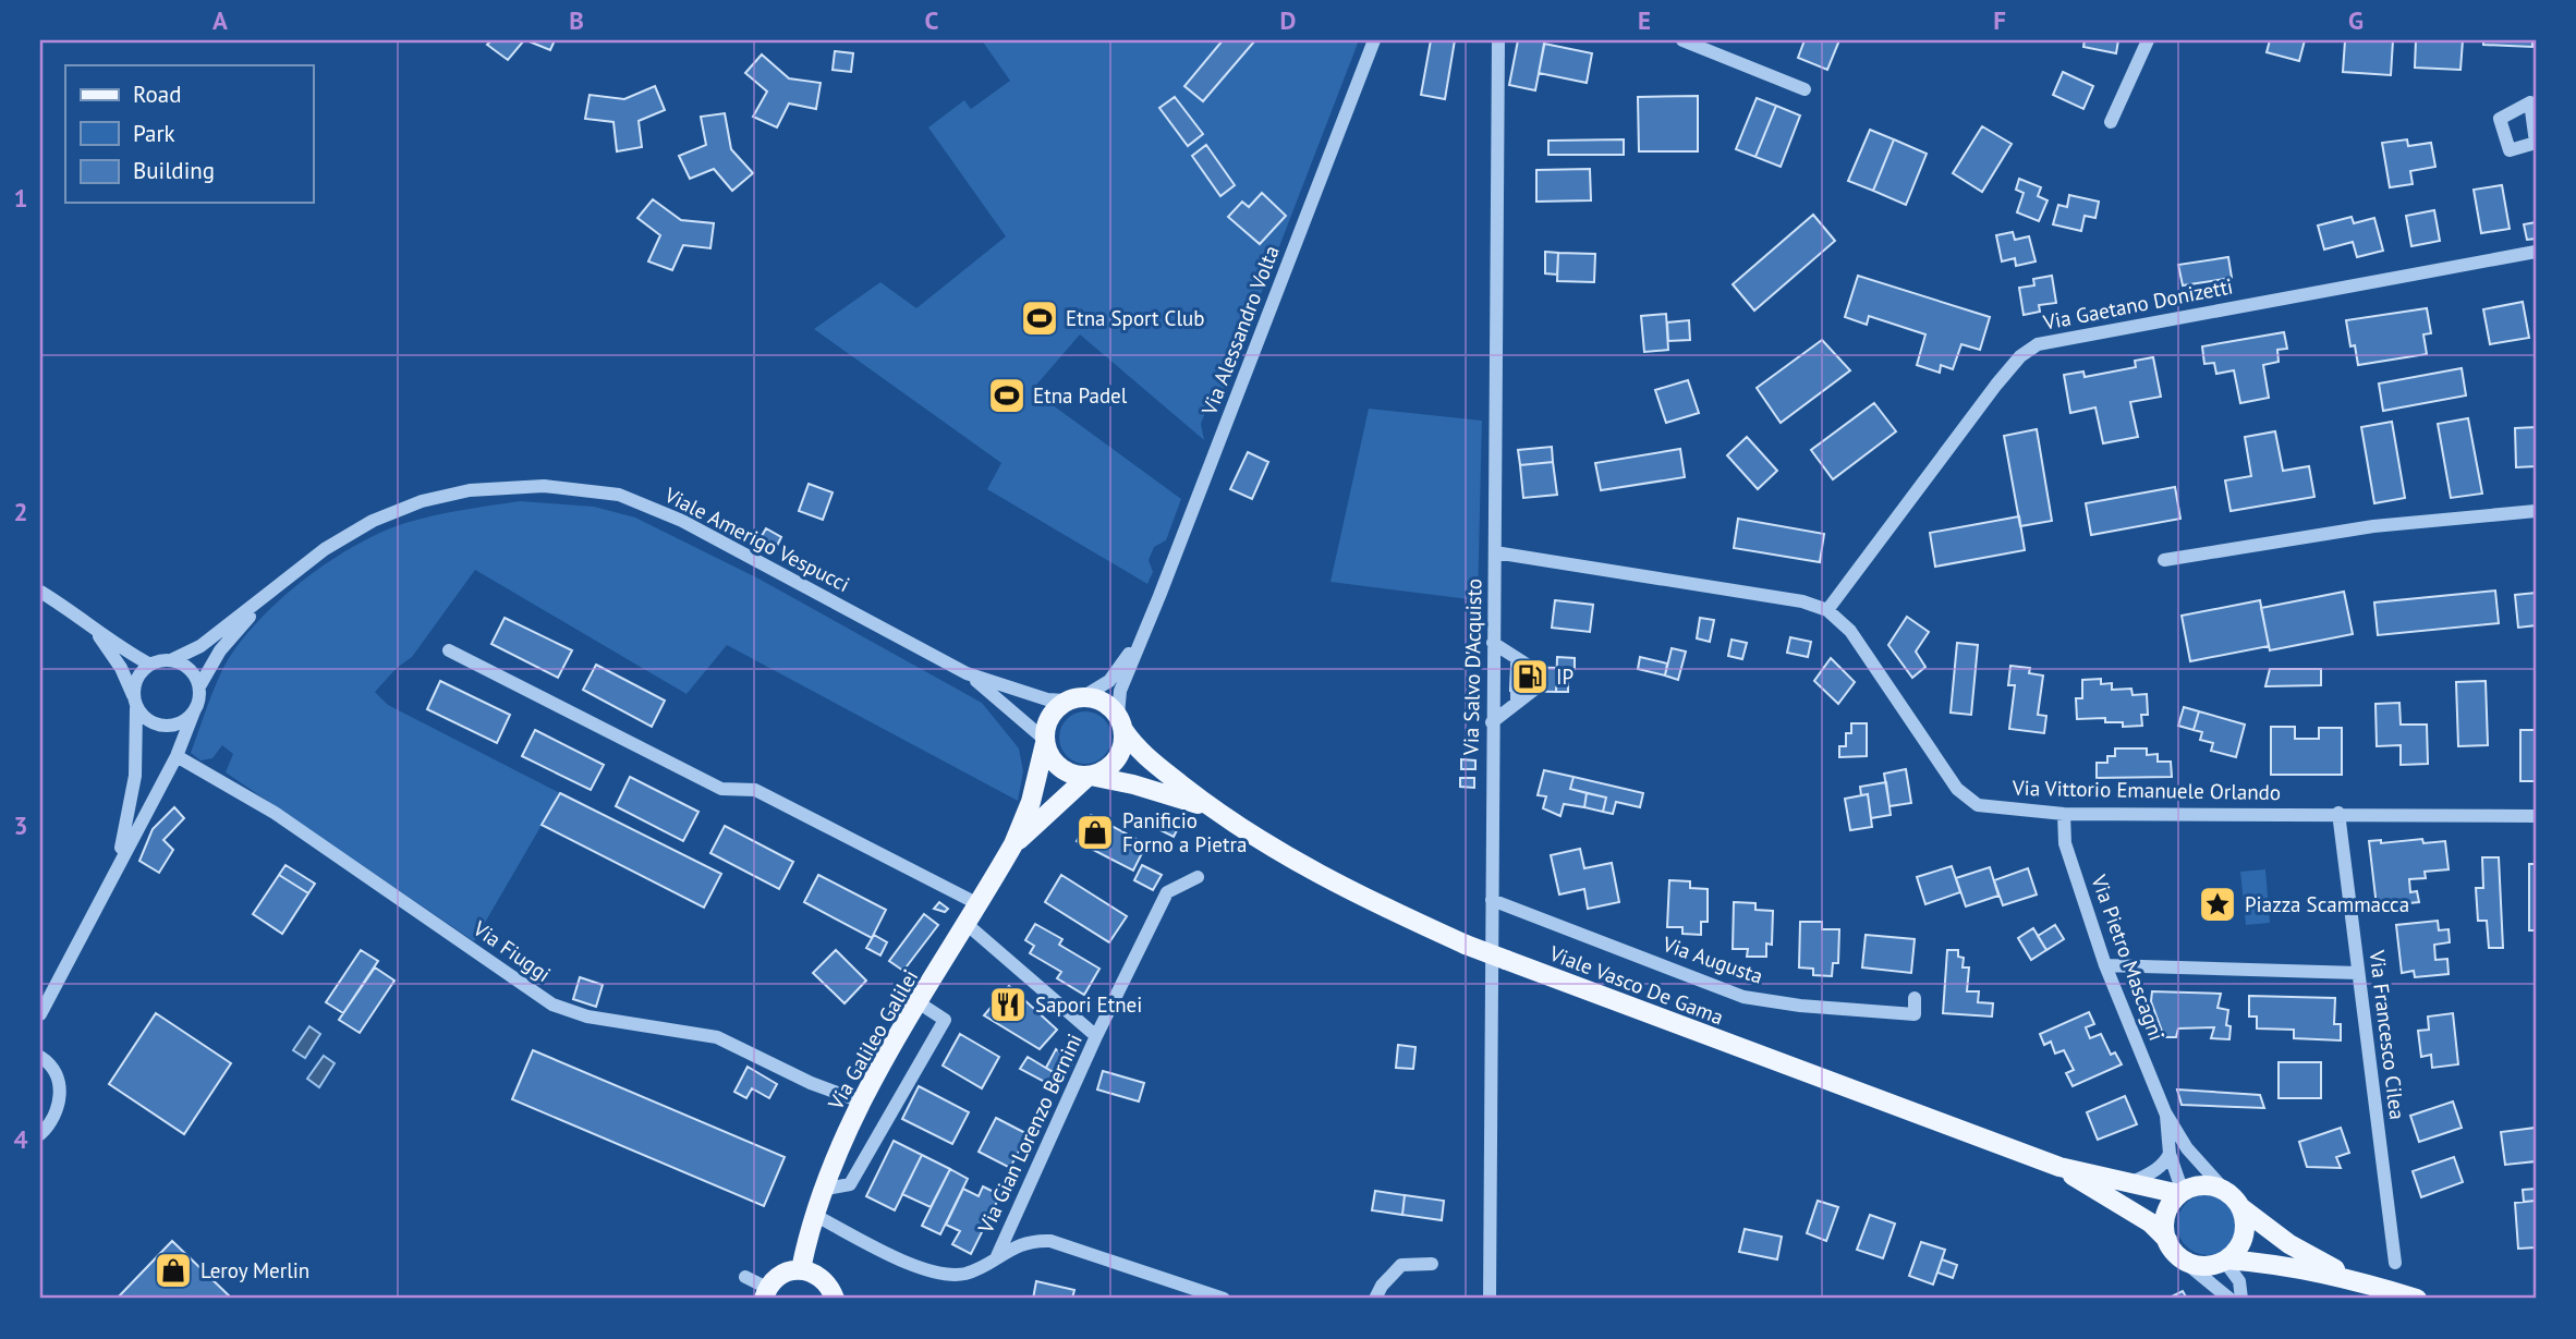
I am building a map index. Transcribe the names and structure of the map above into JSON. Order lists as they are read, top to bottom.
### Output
{
  "streets": {
    "main road": ["Viale Vasco De Gama", "Via Galileo Galilei"],
    "street": [
      "Via Gaetano Donizetti",
      "Via Alessandro Volta",
      "Viale Amerigo Vespucci",
      "Via Salvo D'Acquisto",
      "Via Vittorio Emanuele Orlando",
      "Via Fiuggi",
      "Via Pietro Mascagni",
      "Via Augusta",
      "Via Francesco Cilea",
      "Via Gian Lorenzo Bernini"
    ]
  },
  "crossings": [
    ["Via Gaetano Donizetti", "Via Vittorio Emanuele Orlando"],
    ["Via Salvo D'Acquisto", "Via Augusta"],
    ["Via Vittorio Emanuele Orlando", "Via Pietro Mascagni"],
    ["Via Vittorio Emanuele Orlando", "Via Francesco Cilea"],
    ["Via Fiuggi", "Via Galileo Galilei"]
  ],
  "places": {
    "sports": ["Etna Sport Club", "Etna Padel"],
    "fuel station": ["IP"],
    "shop": ["Panificio Forno a Pietra", "Leroy Merlin"],
    "place": ["Piazza Scammacca"],
    "restaurant": ["Sapori Etnei"]
  },
  "legend": ["Road", "Park", "Building"],
  "grid": {
    "columns": [
      "A",
      "B",
      "C",
      "D",
      "E",
      "F",
      "G"
    ],
    "rows": [
      "1",
      "2",
      "3",
      "4"
    ]
  }
}
